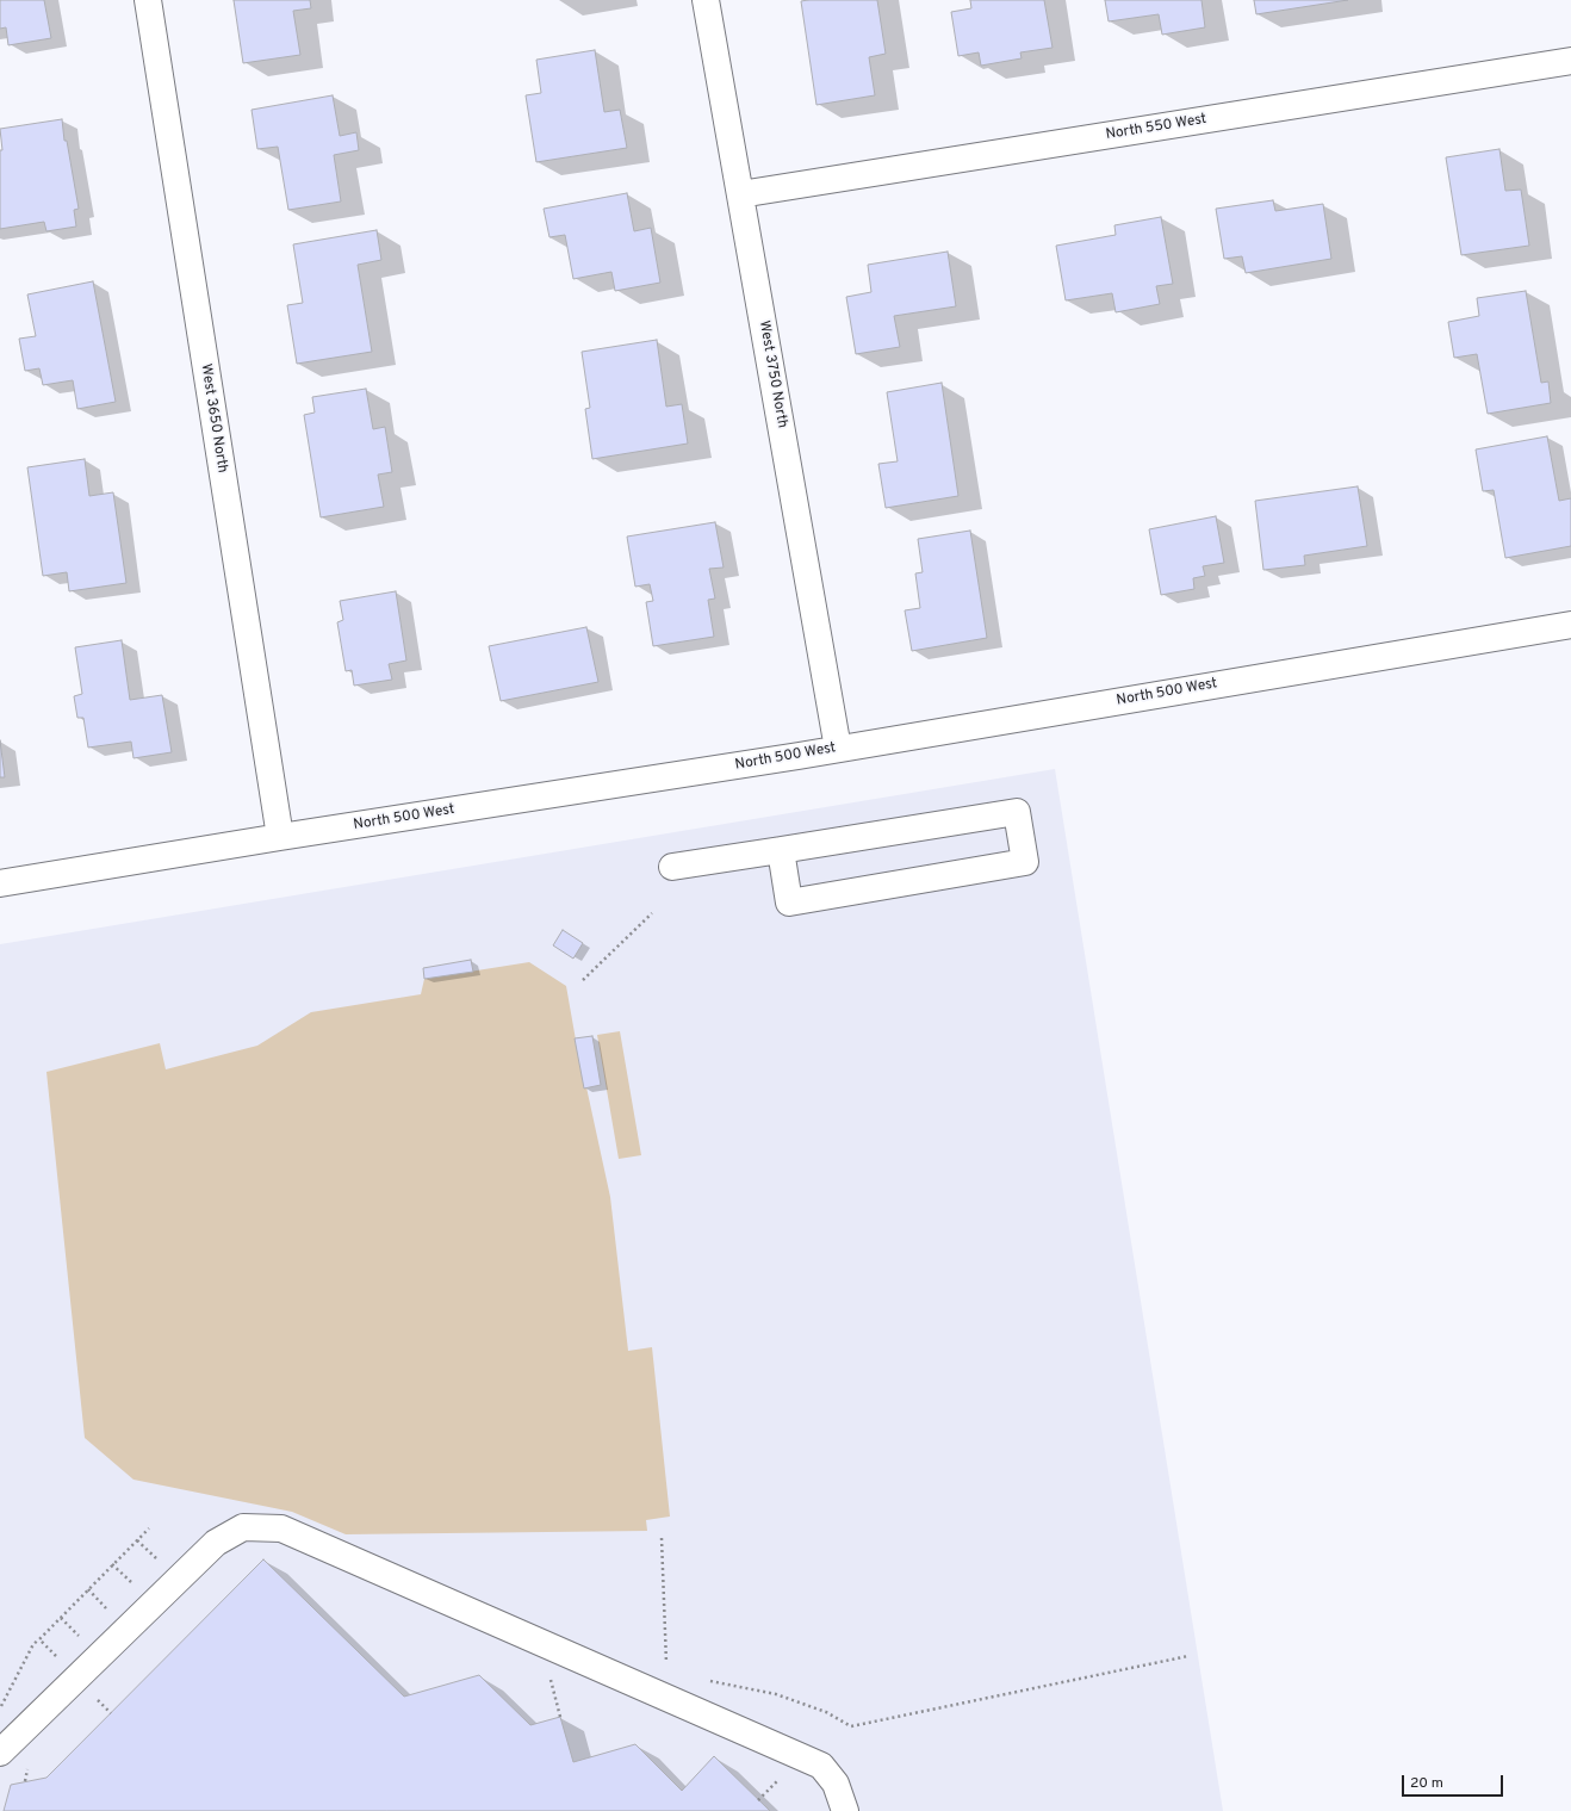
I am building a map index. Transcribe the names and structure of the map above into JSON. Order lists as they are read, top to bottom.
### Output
{
  "streets": {
    "street": [
      "North 550 West",
      "West 3750 North",
      "West 3650 North",
      "North 500 West"
    ]
  },
  "crossings": [
    ["North 550 West", "West 3750 North"],
    ["West 3750 North", "North 500 West"],
    ["West 3650 North", "North 500 West"]
  ],
  "scale_bar": "20 m"
}
